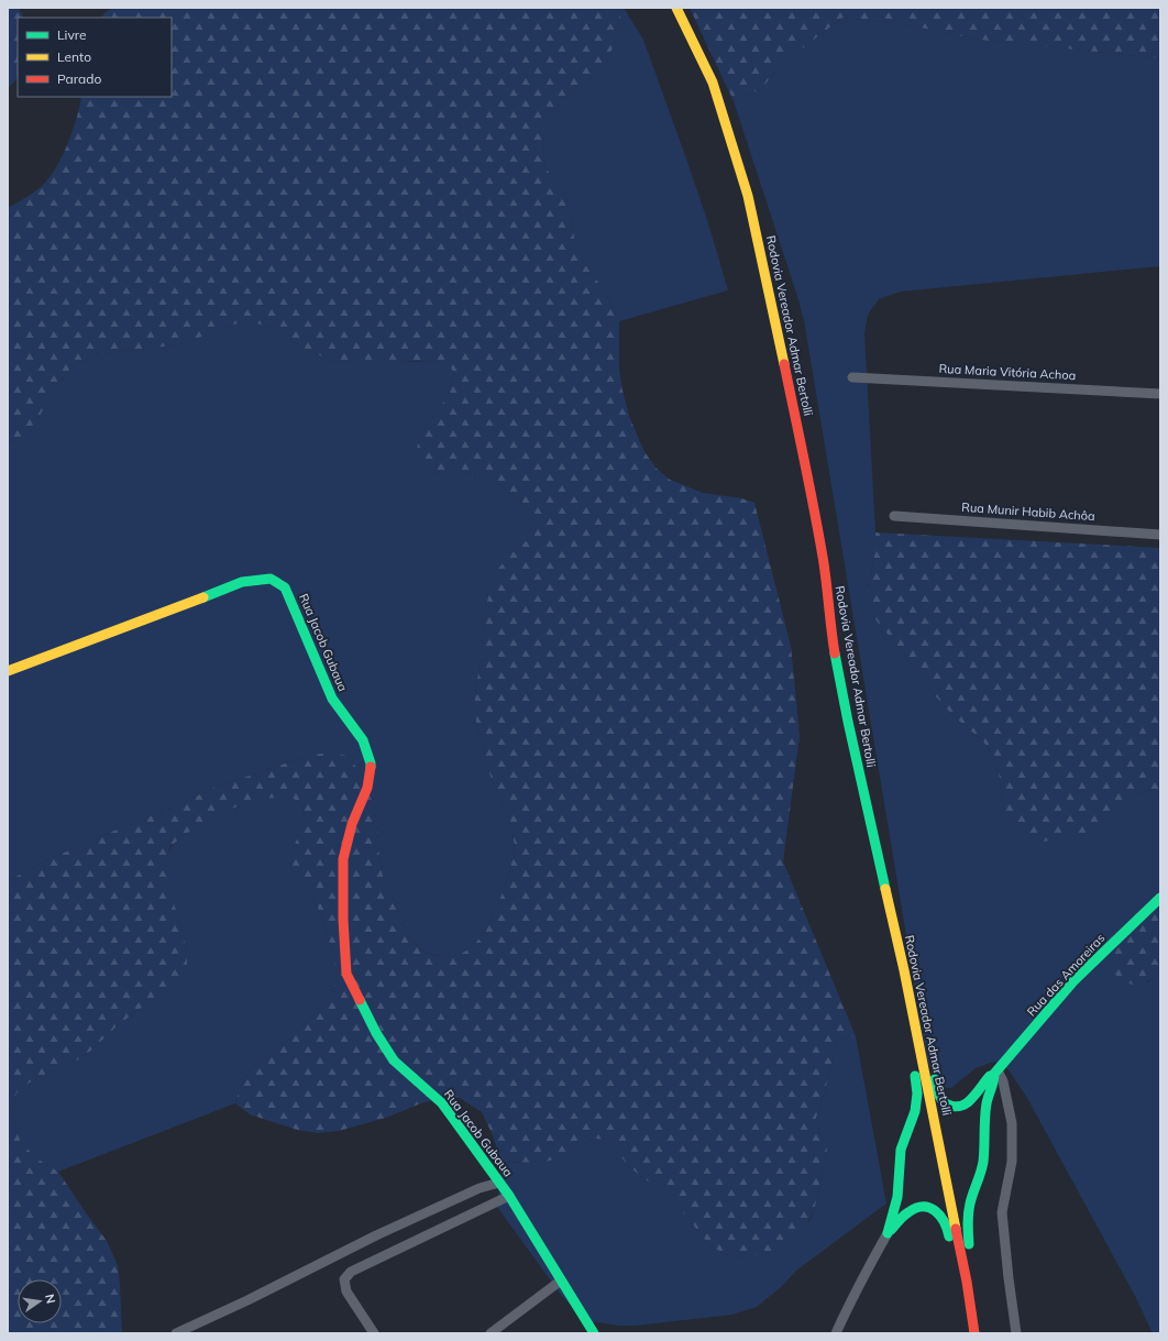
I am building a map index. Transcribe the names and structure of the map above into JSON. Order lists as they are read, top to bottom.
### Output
{
  "streets": {
    "main road": ["Rodovia Vereador Admar Bertolli", "Rua Jacob Gubaua", "Rua das Amoreiras"],
    "street": ["Rua Maria Vitória Achoa", "Rua Munir Habib Achôa"]
  },
  "crossings": [
    ["Rodovia Vereador Admar Bertolli", "Rua das Amoreiras"]
  ],
  "legend": ["Livre", "Lento", "Parado"],
  "north": "right"
}
